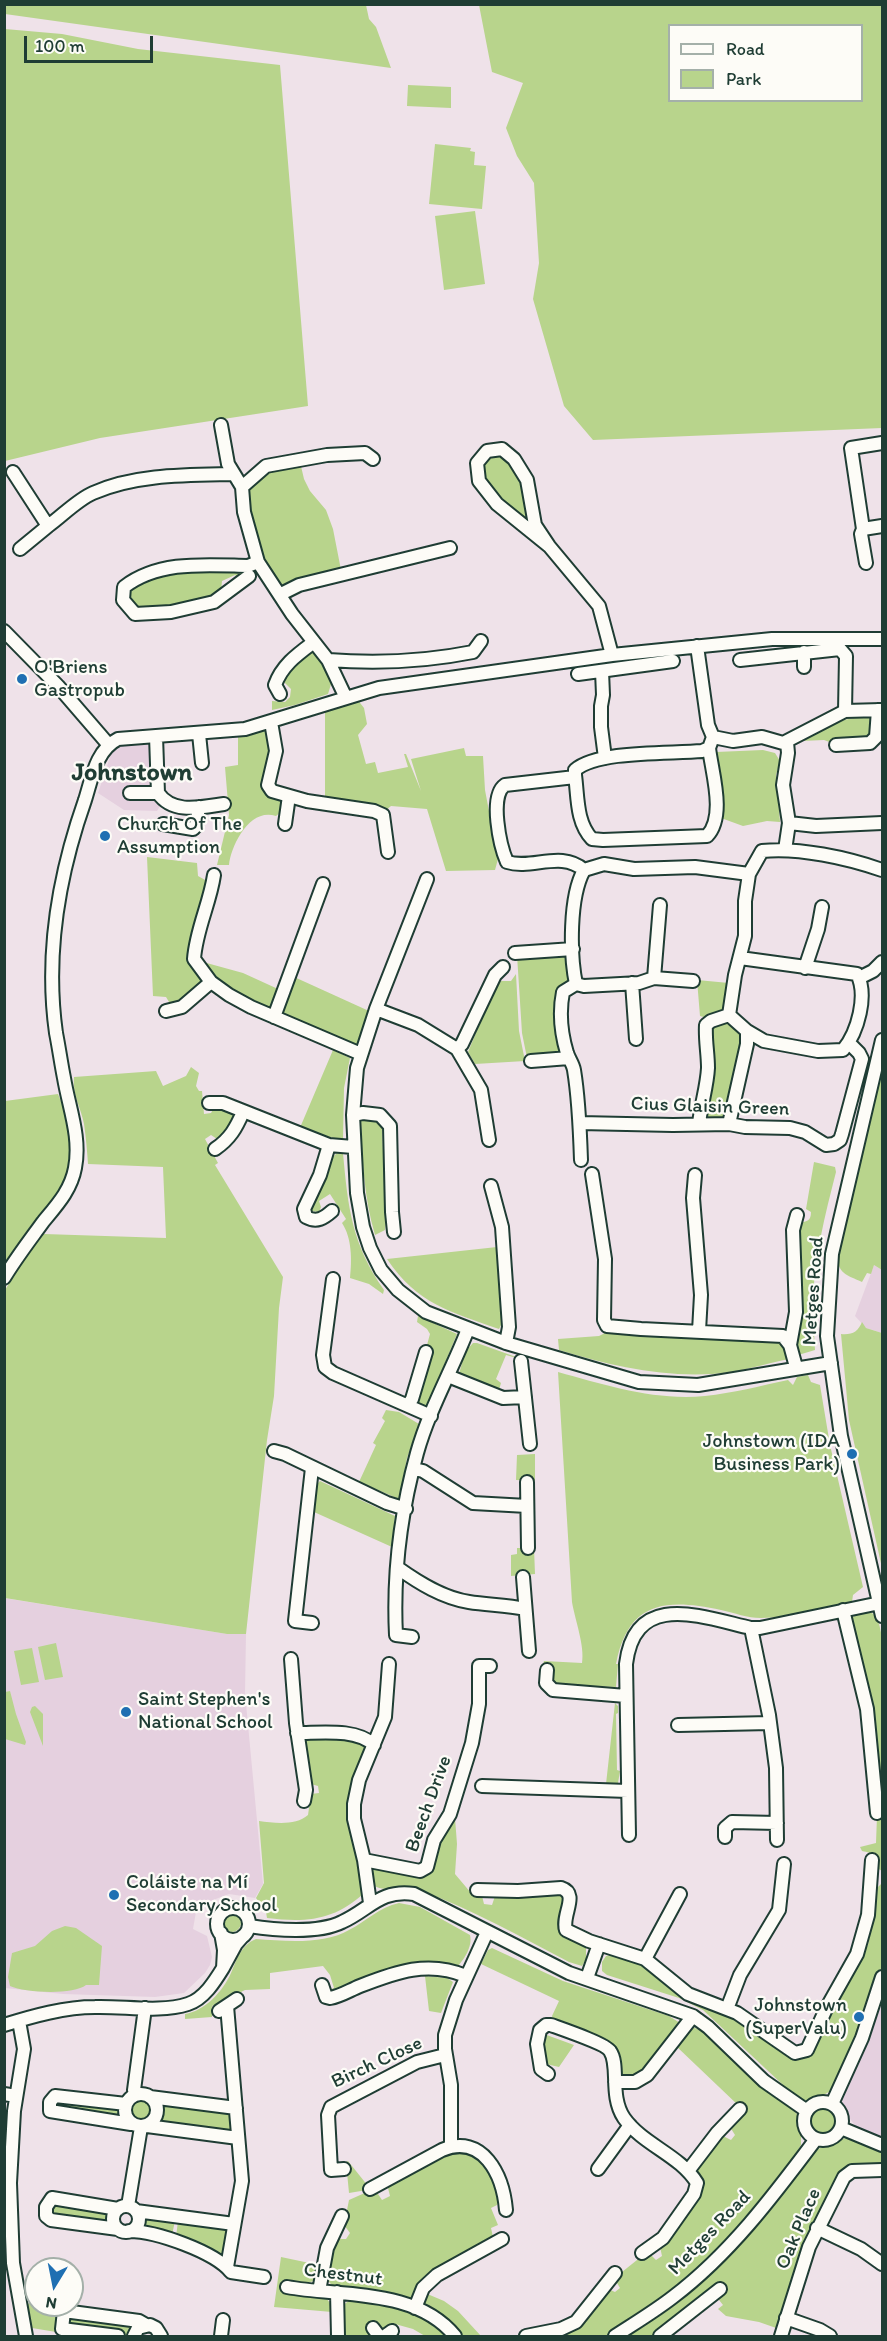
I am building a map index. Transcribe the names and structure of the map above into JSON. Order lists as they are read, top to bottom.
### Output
{
  "streets": {
    "street": [
      "Cius Glaisin Green",
      "Metges Road",
      "Beech Drive",
      "Birch Close",
      "Oak Place",
      "Chestnut"
    ]
  },
  "districts": ["Johnstown"],
  "places": [
    "O'Briens Gastropub",
    "Church Of The Assumption",
    "Johnstown (IDA Business Park)",
    "Saint Stephen's National School",
    "Coláiste na Mí Secondary School",
    "Johnstown (SuperValu)"
  ],
  "legend": ["Road", "Park"],
  "scale_bar": "100 m",
  "north": "bottom"
}
